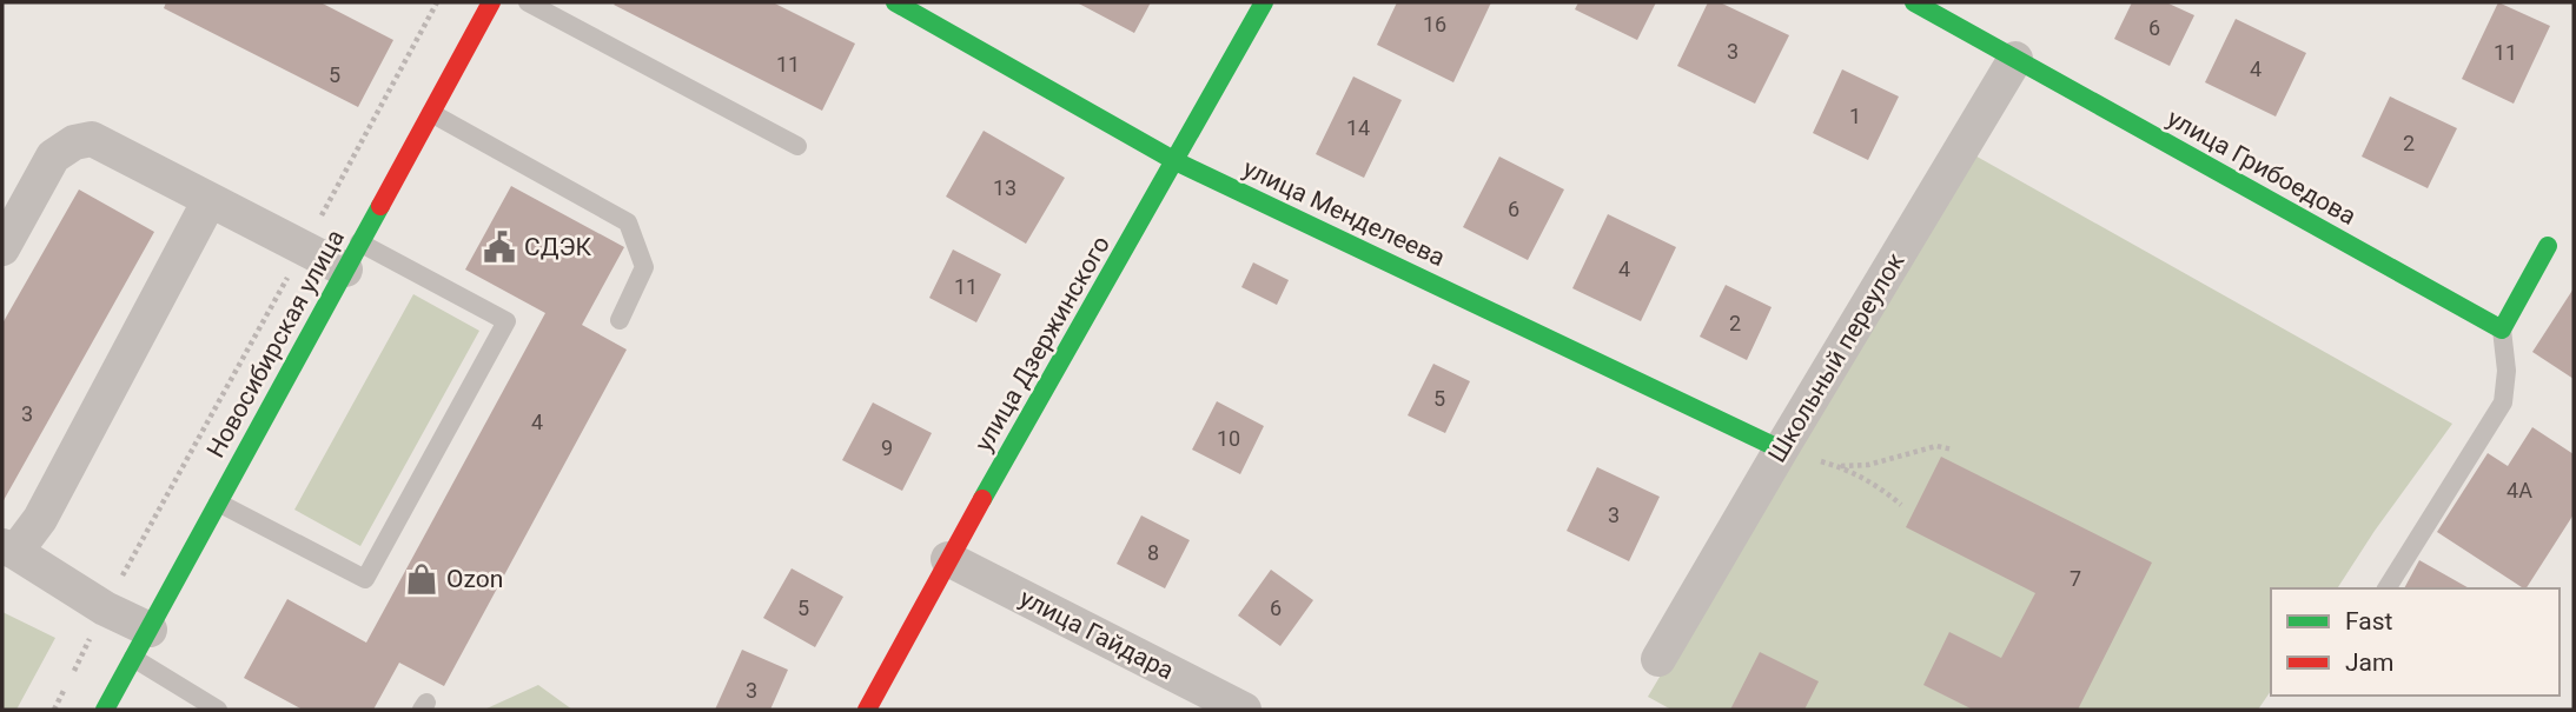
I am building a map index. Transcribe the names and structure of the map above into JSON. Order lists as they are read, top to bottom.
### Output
{
  "streets": {
    "street": [
      "улица Грибоедова",
      "улица Менделеева",
      "Новосибирская улица",
      "улица Дзержинского",
      "Школьный переулок",
      "улица Гайдара"
    ]
  },
  "crossings": [
    ["улица Грибоедова", "Школьный переулок"],
    ["улица Менделеева", "улица Дзержинского"],
    ["улица Менделеева", "Школьный переулок"],
    ["улица Дзержинского", "улица Гайдара"]
  ],
  "places": {
    "public building": ["СДЭК"],
    "shop": ["Ozon"]
  },
  "house_numbers": [
    "16",
    "6",
    "3",
    "11",
    "11",
    "4",
    "5",
    "1",
    "14",
    "2",
    "13",
    "6",
    "4",
    "11",
    "2",
    "5",
    "3",
    "4",
    "10",
    "9",
    "4А",
    "3",
    "8",
    "7",
    "5",
    "6",
    "3"
  ],
  "legend": ["Fast", "Jam"]
}
